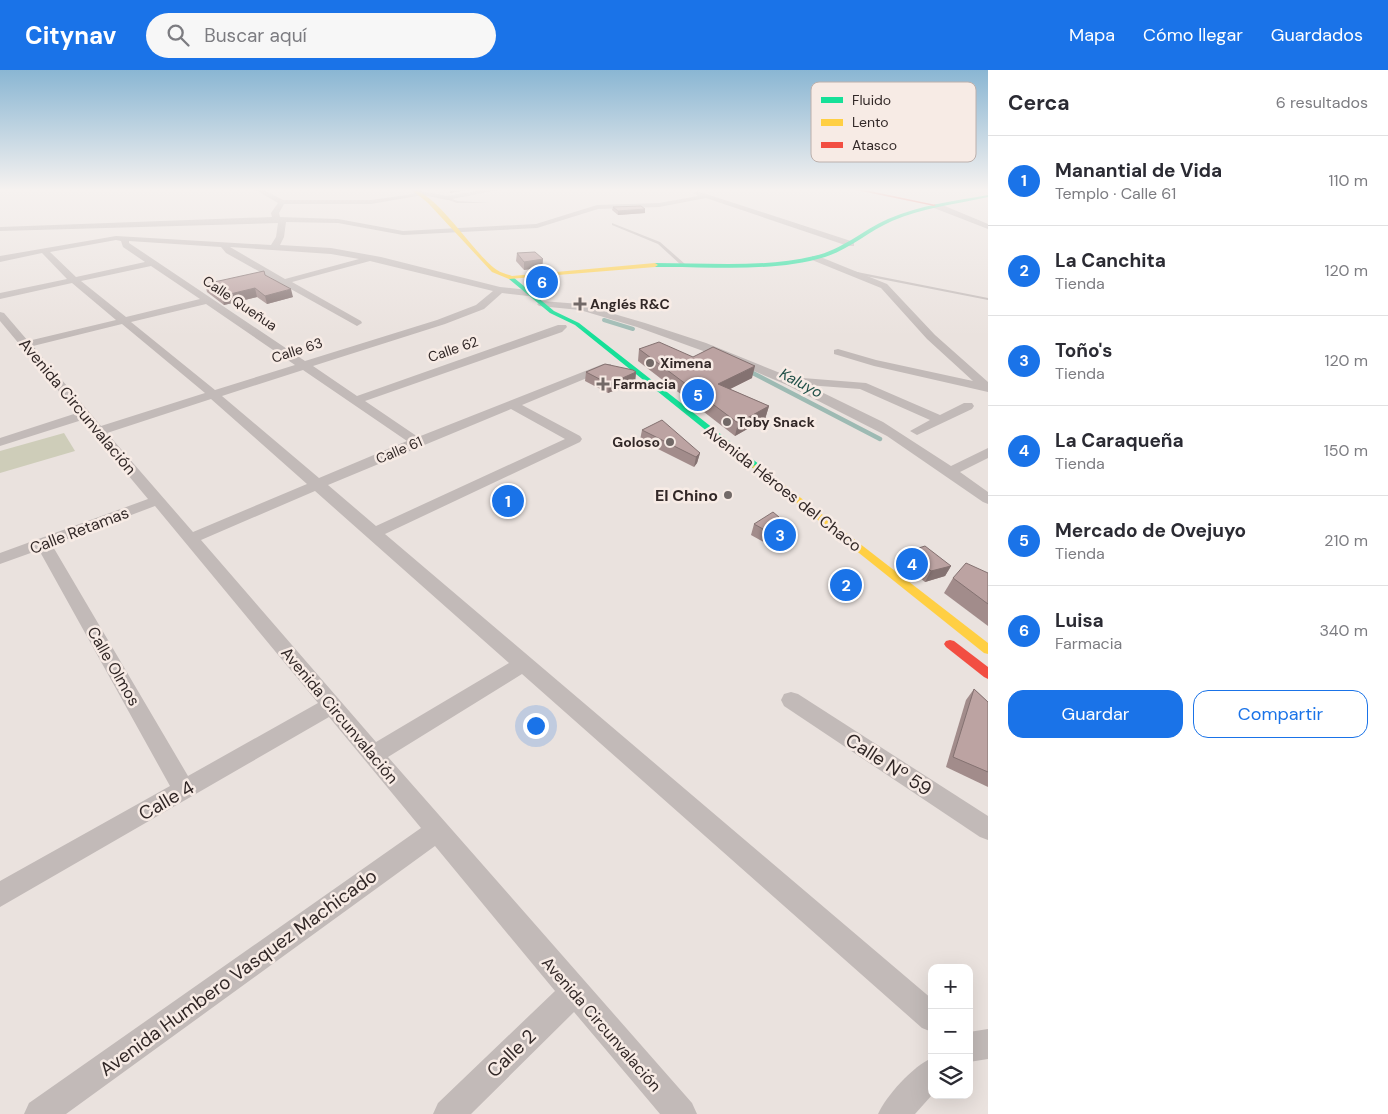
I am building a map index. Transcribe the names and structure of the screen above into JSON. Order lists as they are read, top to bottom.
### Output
{
  "streets": {
    "main road": ["Avenida Héroes del Chaco"],
    "street": [
      "Calle Queñua",
      "Calle 62",
      "Calle 63",
      "Avenida Circunvalación",
      "Calle 61",
      "Calle Retamas",
      "Calle Olmos",
      "Calle Nº 59",
      "Calle 4",
      "Avenida Humbero Vasquez Machicado",
      "Calle 2"
    ]
  },
  "crossings": [
    ["Calle Queñua", "Calle 62"],
    ["Calle Queñua", "Calle 63"],
    ["Calle Queñua", "Calle 61"],
    ["Calle 62", "Avenida Héroes del Chaco"],
    ["Calle 63", "Avenida Circunvalación"],
    ["Avenida Circunvalación", "Calle 61"],
    ["Avenida Circunvalación", "Calle Retamas"],
    ["Avenida Circunvalación", "Calle 4"],
    ["Avenida Circunvalación", "Avenida Humbero Vasquez Machicado"],
    ["Avenida Circunvalación", "Calle 2"],
    ["Calle Retamas", "Calle Olmos"],
    ["Calle Olmos", "Calle 4"]
  ],
  "water": ["Kaluyo"],
  "places": {
    "health": ["Anglés R&C", "Farmacia"],
    "other": [
      "Ximena",
      "Toby Snack",
      "Goloso",
      "El Chino"
    ]
  },
  "legend": ["Fluido", "Lento", "Atasco"],
  "page": {
    "header": "Citynav",
    "search": "Buscar aquí",
    "nav": ["Mapa", "Cómo llegar", "Guardados"],
    "heading": ["Cerca", "6 resultados"],
    "list": [
      {
        "mark": "1",
        "name": "Manantial de Vida",
        "note": "Templo · Calle 61",
        "value": "110 m"
      },
      {
        "mark": "2",
        "name": "La Canchita",
        "note": "Tienda",
        "value": "120 m"
      },
      {
        "mark": "3",
        "name": "Toño's",
        "note": "Tienda",
        "value": "120 m"
      },
      {
        "mark": "4",
        "name": "La Caraqueña",
        "note": "Tienda",
        "value": "150 m"
      },
      {
        "mark": "5",
        "name": "Mercado de Ovejuyo",
        "note": "Tienda",
        "value": "210 m"
      },
      {
        "mark": "6",
        "name": "Luisa",
        "note": "Farmacia",
        "value": "340 m"
      }
    ],
    "pins": [
      "6",
      "5",
      "1",
      "3",
      "4",
      "2"
    ],
    "buttons": ["Guardar", "Compartir"],
    "map_buttons": ["+", "−"]
  }
}
